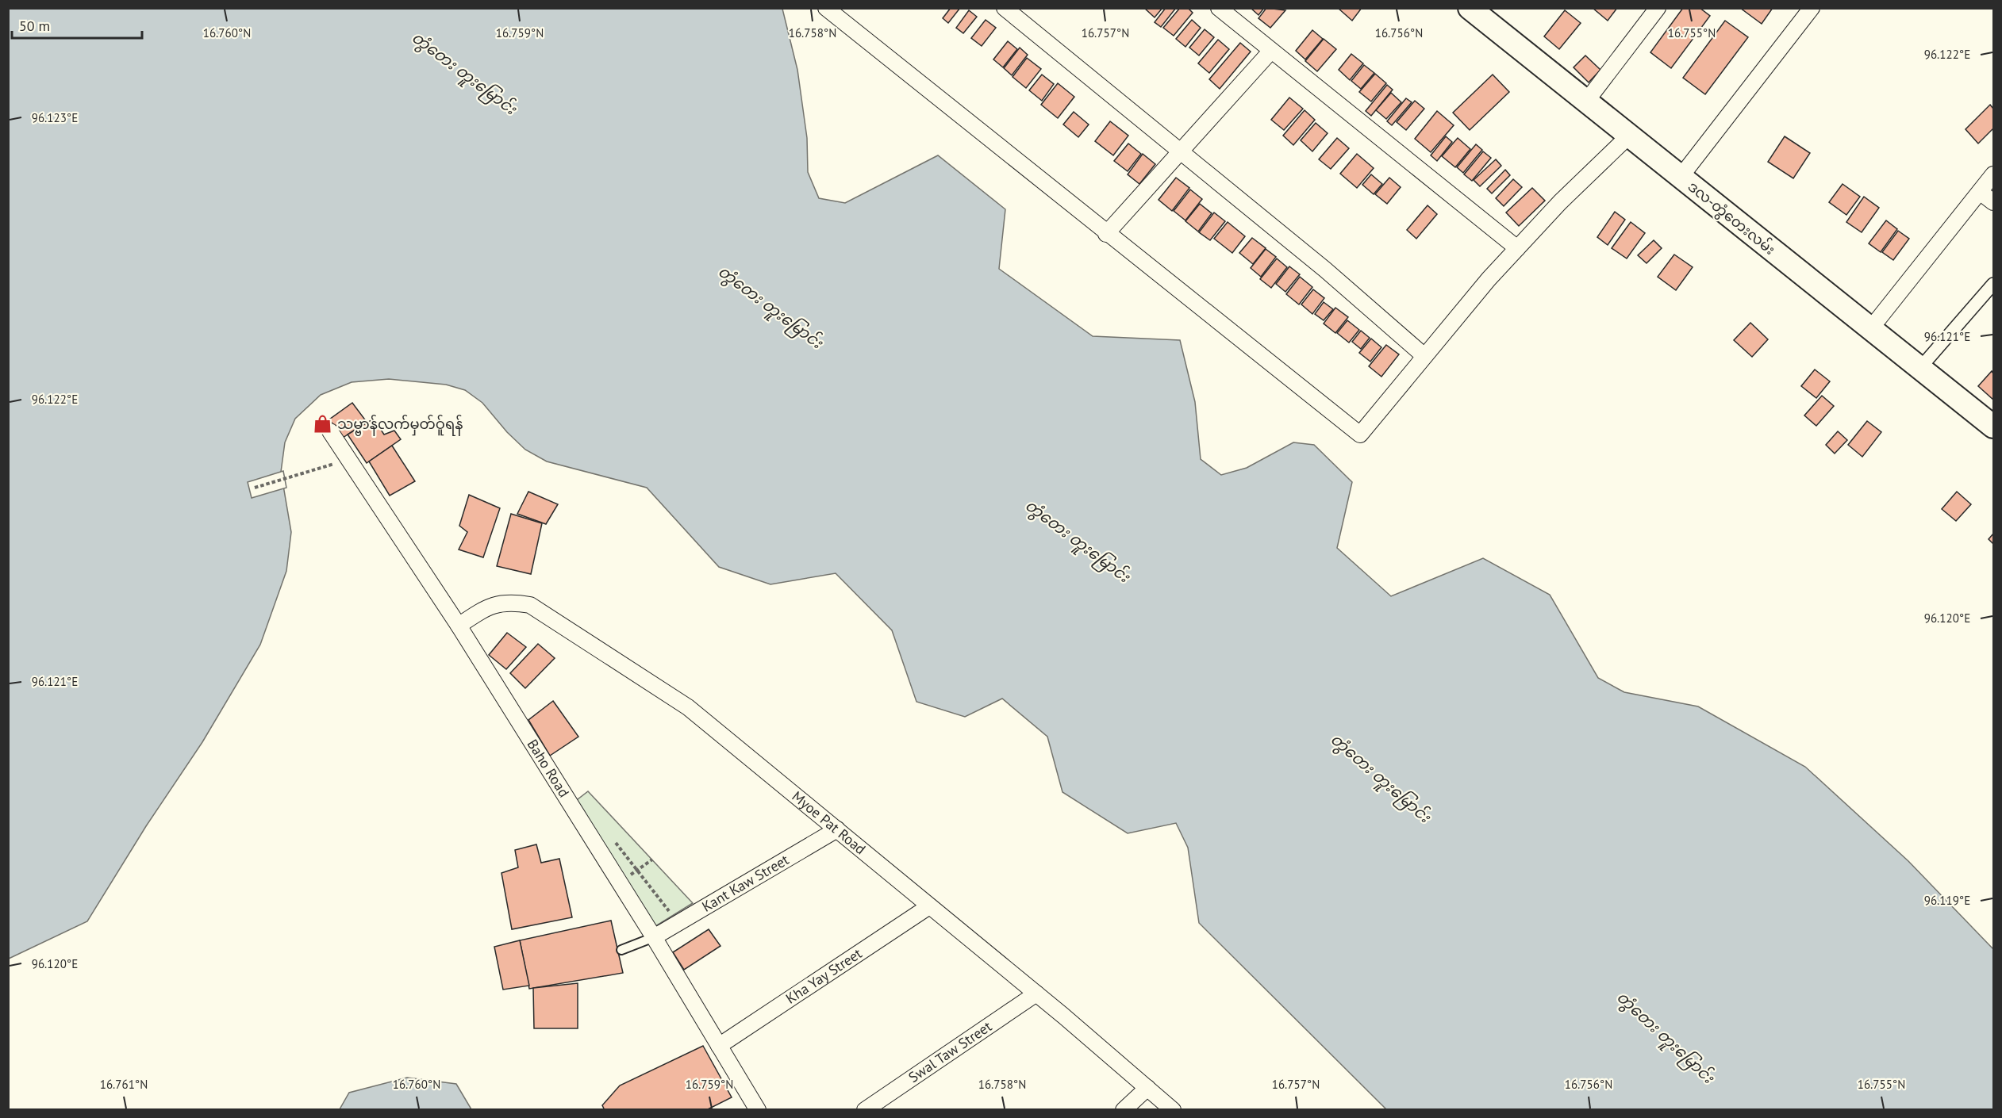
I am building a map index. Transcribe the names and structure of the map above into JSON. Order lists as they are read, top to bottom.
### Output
{
  "streets": {
    "main road": ["ဒလ-တွံတေးလမ်း"],
    "street": [
      "Baho Road",
      "Myoe Pat Road",
      "Kant Kaw Street",
      "Kha Yay Street",
      "Swal Taw Street"
    ]
  },
  "crossings": [
    ["Baho Road", "Myoe Pat Road"],
    ["Baho Road", "Kant Kaw Street"],
    ["Baho Road", "Kha Yay Street"],
    ["Myoe Pat Road", "Kant Kaw Street"],
    ["Myoe Pat Road", "Kha Yay Street"],
    ["Myoe Pat Road", "Swal Taw Street"]
  ],
  "water": ["တွံတေး တူးမြောင်း"],
  "places": {
    "shop": ["သမ္ဗာန်လက်မှတ်ဝ်ူရန်"]
  },
  "scale_bar": "50 m",
  "coordinates": [
    "16.760°N",
    "16.759°N",
    "16.758°N",
    "16.757°N",
    "16.756°N",
    "16.755°N",
    "96.122°E",
    "96.123°E",
    "96.121°E",
    "96.120°E",
    "96.119°E",
    "16.761°N"
  ]
}
